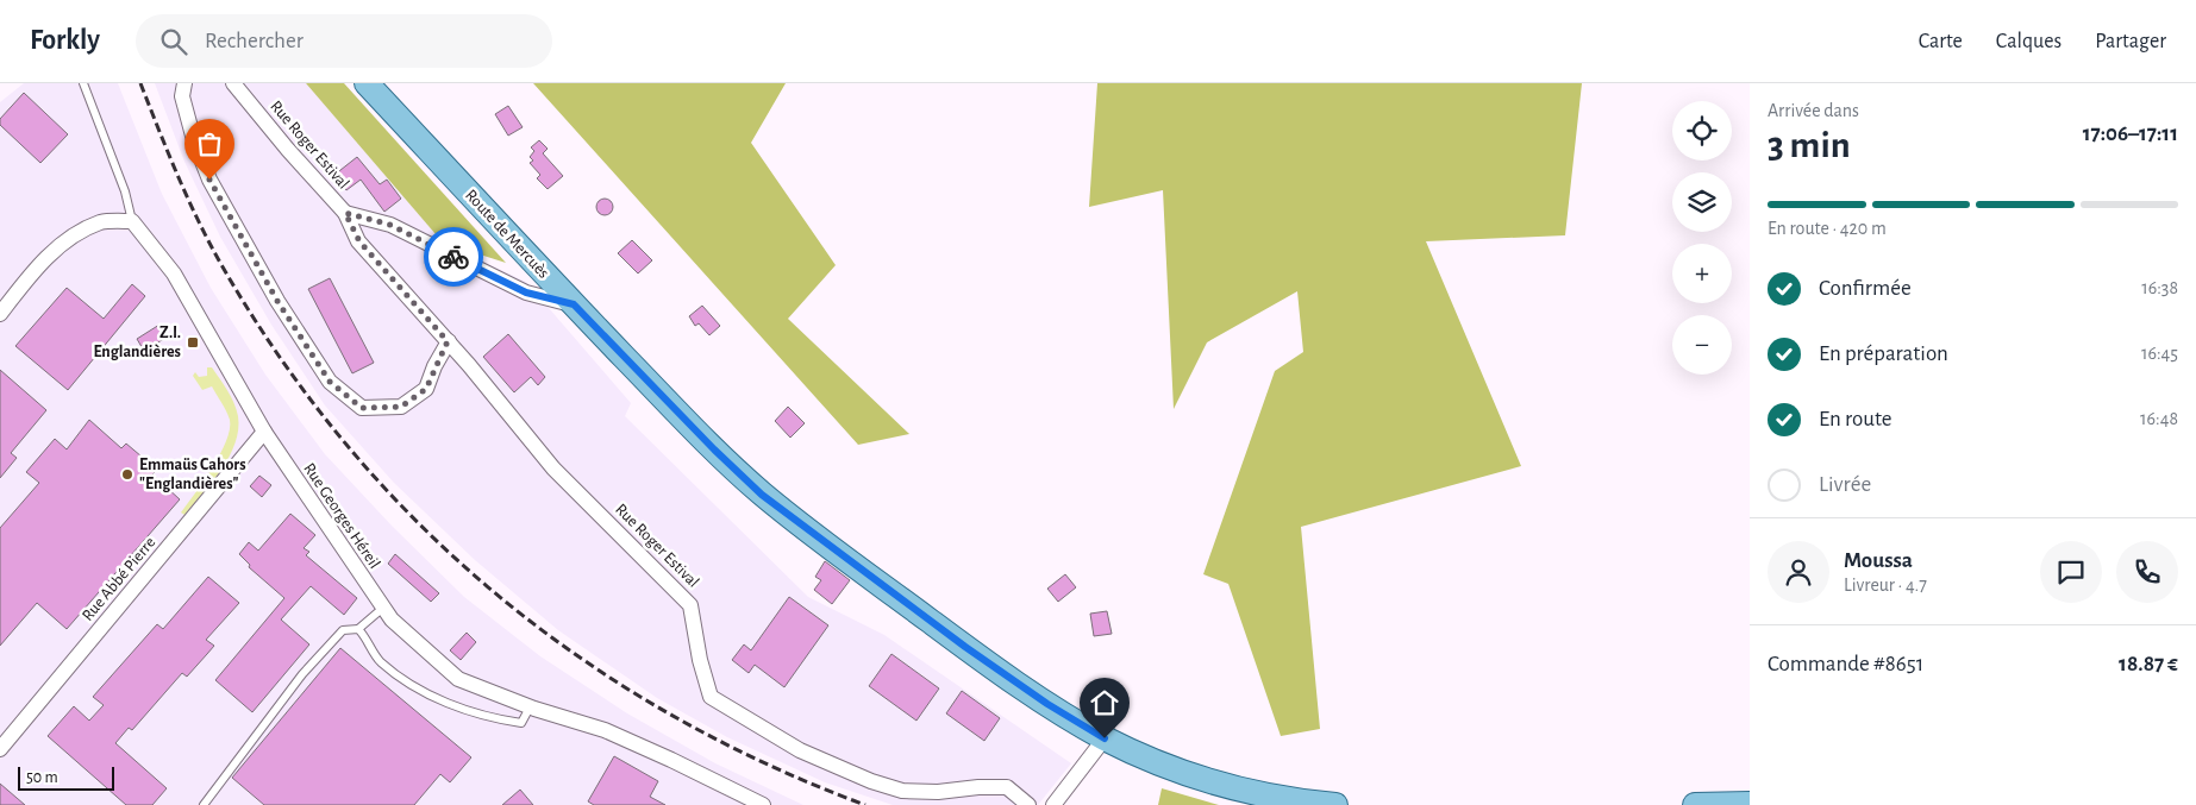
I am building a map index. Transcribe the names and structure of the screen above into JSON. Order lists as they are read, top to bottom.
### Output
{
  "streets": {
    "main road": ["Route de Mercuès"],
    "street": ["Rue Roger Estival", "Rue Georges Héreil", "Rue Abbé Pierre"]
  },
  "crossings": [
    ["Rue Georges Héreil", "Rue Abbé Pierre"]
  ],
  "places": {
    "transit": ["Z.I. Englandières"],
    "other": ["Emmaüs Cahors \"Englandières\""]
  },
  "scale_bar": "50 m",
  "page": {
    "header": "Forkly",
    "search": "Rechercher",
    "nav": ["Carte", "Calques", "Partager"],
    "heading": ["3 min", "Arrivée dans", "17:06–17:11"],
    "panel": [
      "Moussa",
      "Livreur · 4.7",
      "Commande #8651",
      "18.87 €"
    ],
    "map_buttons": ["+", "−"],
    "bar": "En route · 420 m",
    "list": [
      ["Confirmée", "16:38"],
      ["En préparation", "16:45"],
      ["En route", "16:48"],
      "Livrée"
    ],
    "scale": "50 m"
  }
}
